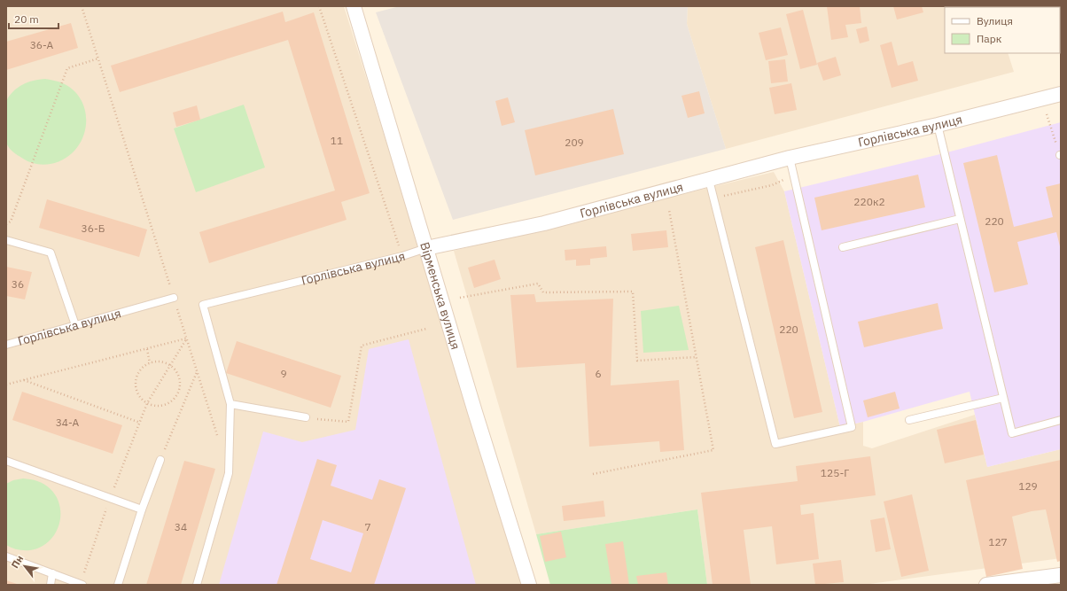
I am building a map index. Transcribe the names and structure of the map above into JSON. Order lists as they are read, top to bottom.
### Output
{
  "streets": {
    "street": ["Горлівська вулиця", "Вірменська вулиця"]
  },
  "crossings": [
    ["Горлівська вулиця", "Вірменська вулиця"]
  ],
  "house_numbers": [
    "36-А",
    "11",
    "209",
    "220к2",
    "220",
    "36-Б",
    "36",
    "220",
    "9",
    "6",
    "34-А",
    "125-Г",
    "129",
    "34",
    "7",
    "127"
  ],
  "legend": ["Вулиця", "Парк"],
  "scale_bar": "20 m",
  "north": "top left"
}
